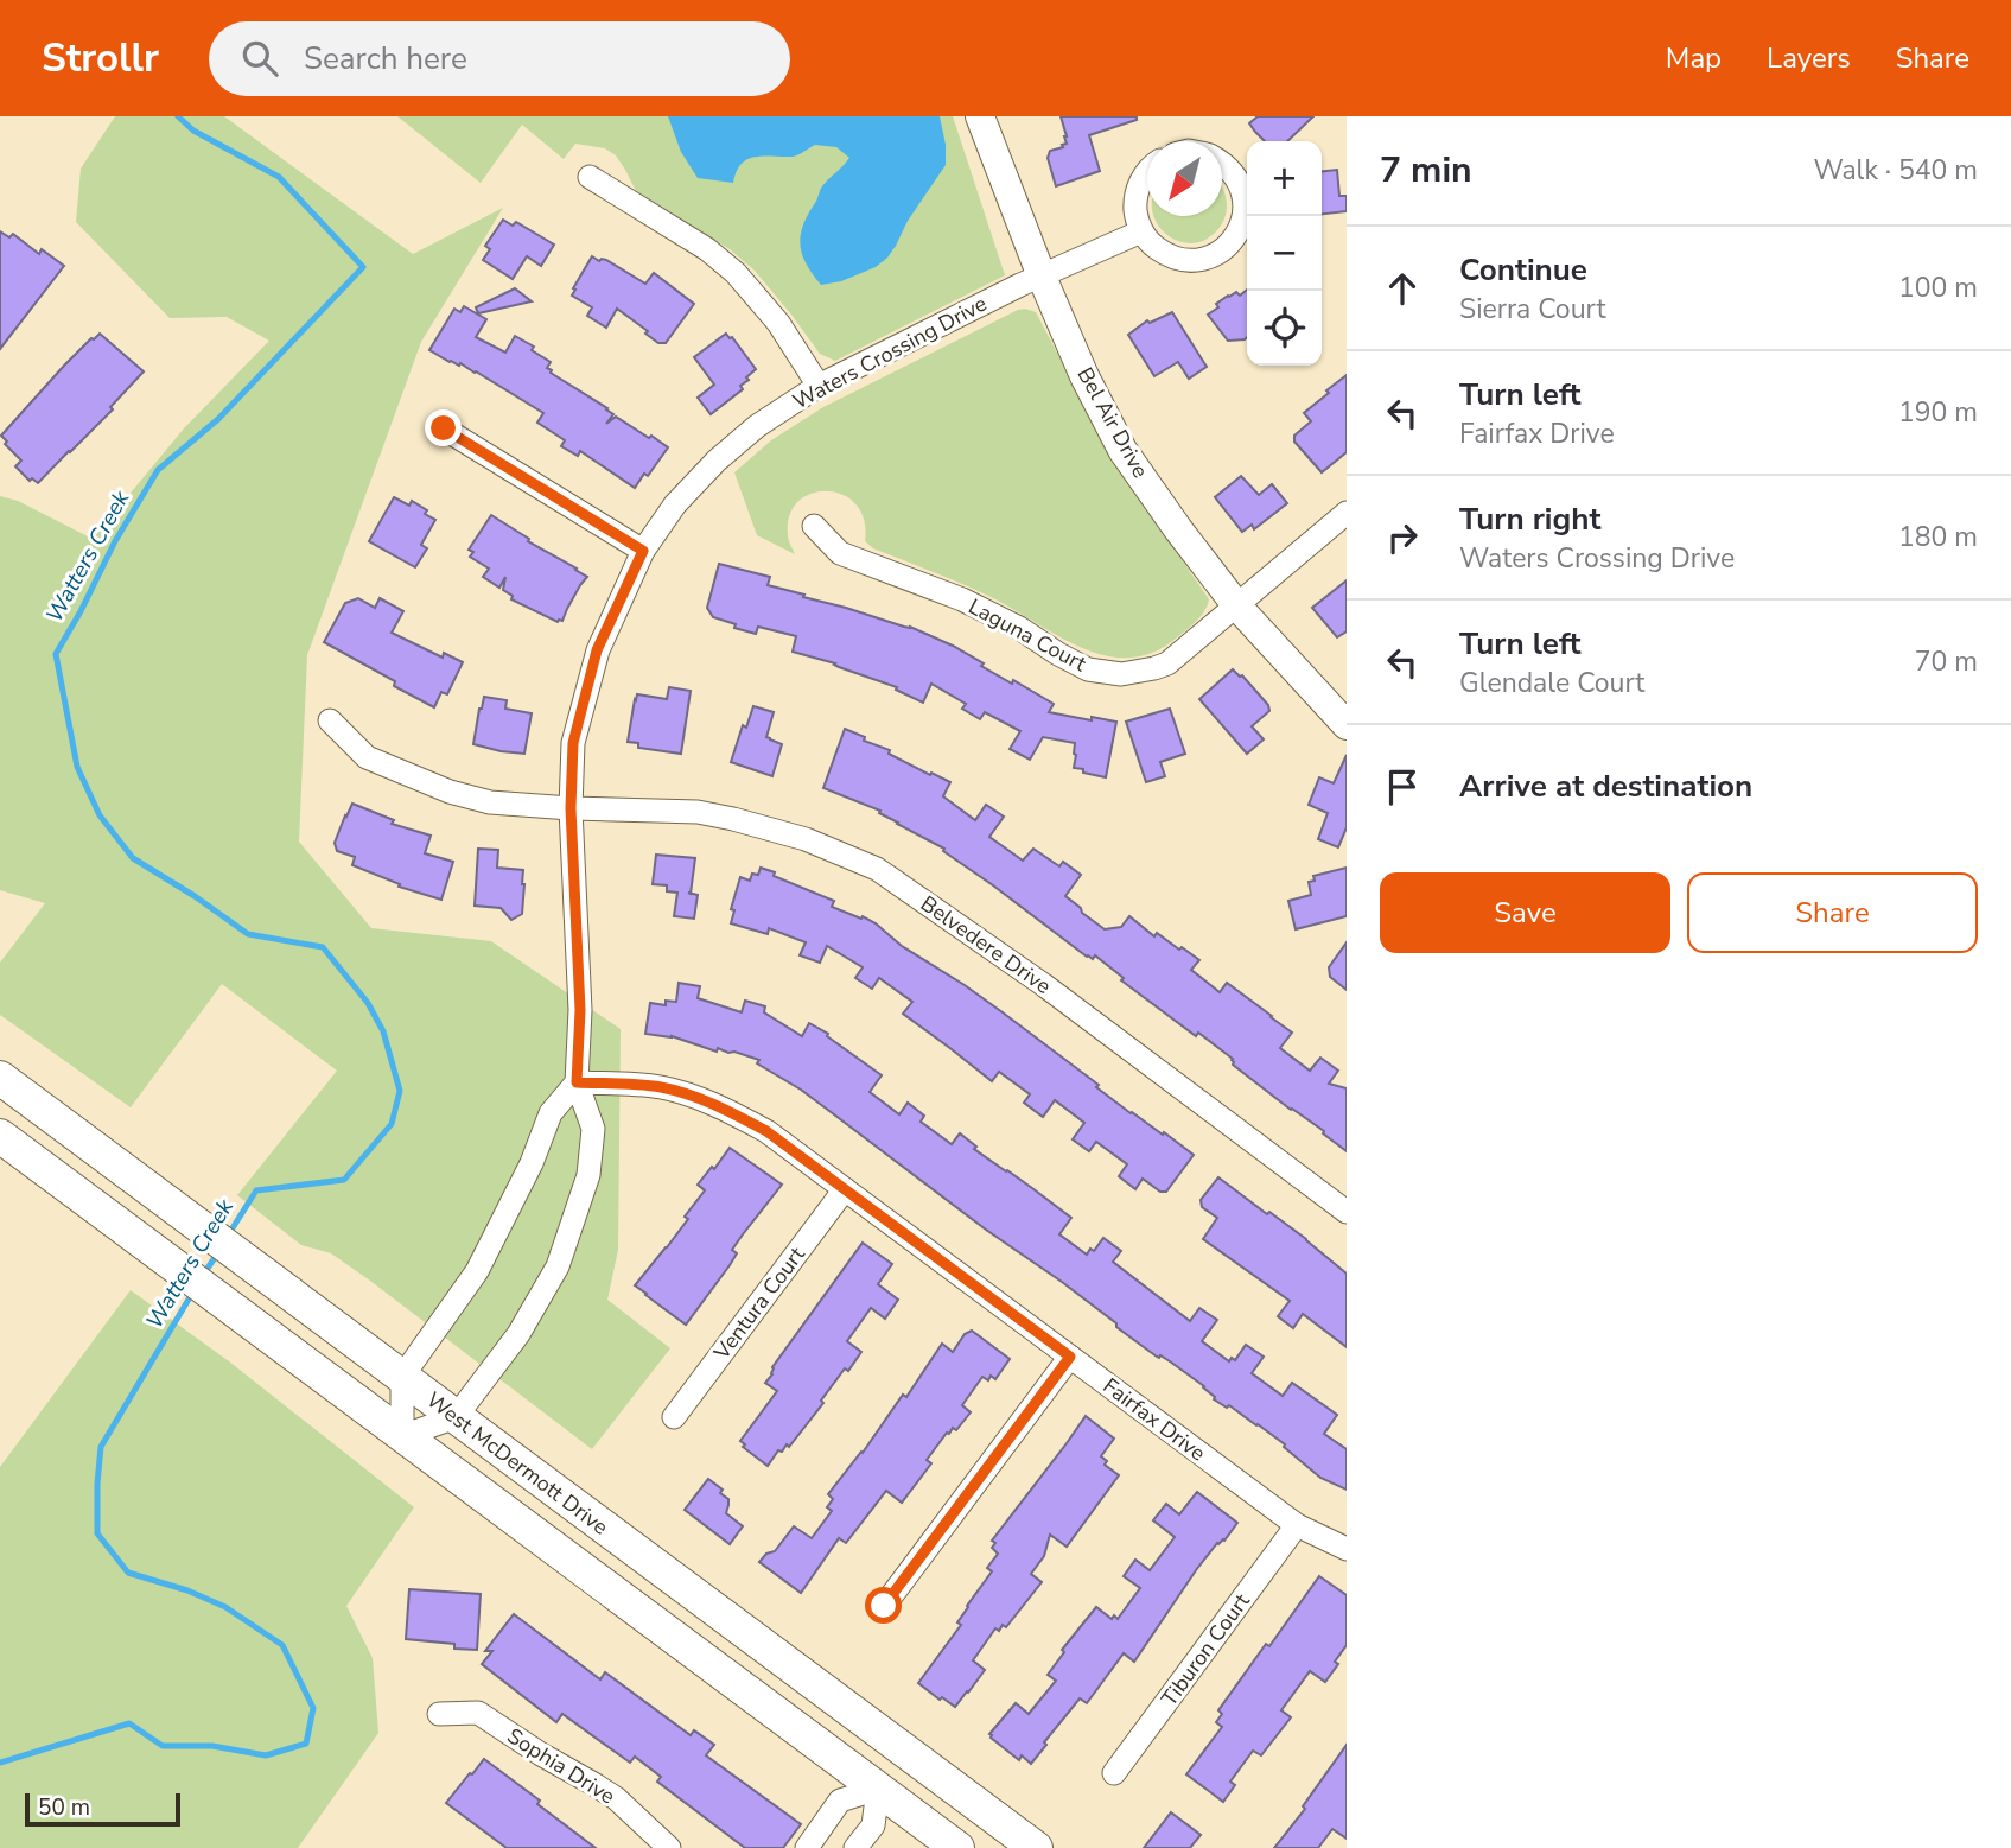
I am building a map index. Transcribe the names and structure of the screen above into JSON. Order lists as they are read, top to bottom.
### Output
{
  "streets": {
    "main road": ["West McDermott Drive"],
    "street": [
      "Waters Crossing Drive",
      "Bel Air Drive",
      "Laguna Court",
      "Belvedere Drive",
      "Ventura Court",
      "Fairfax Drive",
      "Tiburon Court",
      "Sophia Drive"
    ]
  },
  "crossings": [
    ["Waters Crossing Drive", "Bel Air Drive"],
    ["Waters Crossing Drive", "Belvedere Drive"],
    ["Waters Crossing Drive", "Fairfax Drive"],
    ["Waters Crossing Drive", "West McDermott Drive"],
    ["Bel Air Drive", "Laguna Court"],
    ["Ventura Court", "Fairfax Drive"],
    ["Fairfax Drive", "Tiburon Court"]
  ],
  "water": ["Watters Creek"],
  "scale_bar": "50 m",
  "north": "bottom left",
  "page": {
    "header": "Strollr",
    "search": "Search here",
    "nav": ["Map", "Layers", "Share"],
    "heading": ["7 min", "Walk · 540 m"],
    "map_buttons": ["+", "−"],
    "list": [
      ["Continue", "Sierra Court", "100 m"],
      ["Turn left", "Fairfax Drive", "190 m"],
      ["Turn right", "Waters Crossing Drive", "180 m"],
      ["Turn left", "Glendale Court", "70 m"],
      "Arrive at destination"
    ],
    "buttons": ["Save", "Share"],
    "scale": "50 m"
  }
}
